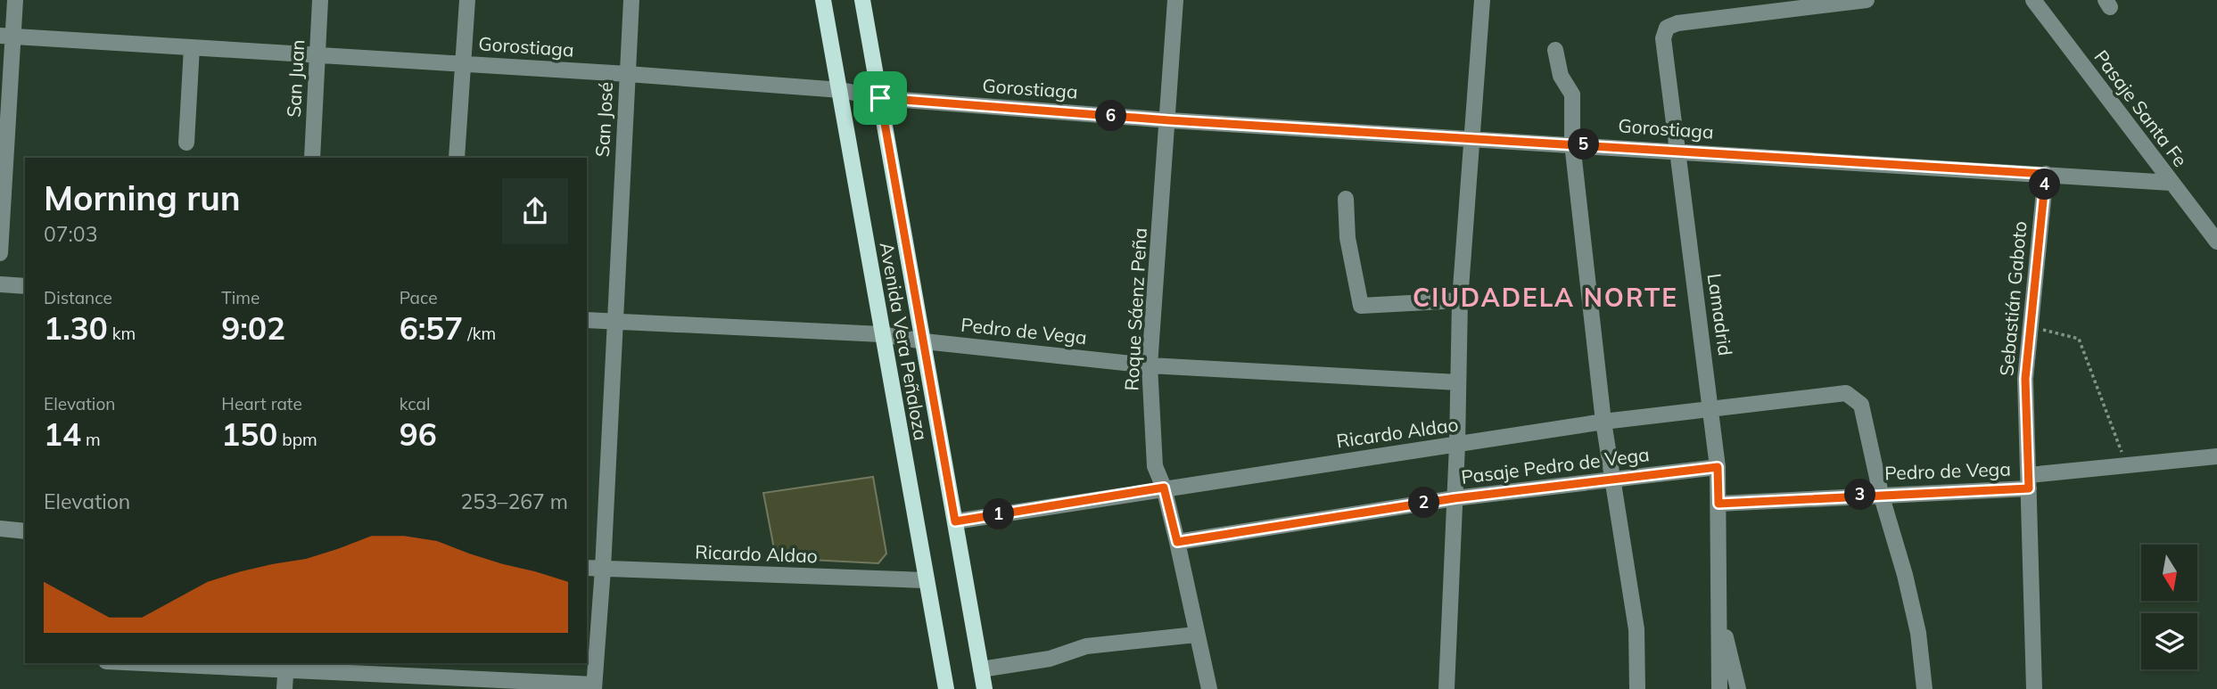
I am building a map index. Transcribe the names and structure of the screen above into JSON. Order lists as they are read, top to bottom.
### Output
{
  "streets": {
    "main road": ["Avenida Vera Peñaloza"],
    "street": [
      "Gorostiaga",
      "San Juan",
      "Pasaje Santa Fe",
      "San José",
      "Sebastián Gaboto",
      "Roque Sáenz Peña",
      "Lamadrid",
      "Pedro de Vega",
      "Ricardo Aldao",
      "Pasaje Pedro de Vega"
    ]
  },
  "crossings": [
    ["Gorostiaga", "San Juan"],
    ["Gorostiaga", "Pasaje Santa Fe"],
    ["Gorostiaga", "San José"],
    ["Gorostiaga", "Sebastián Gaboto"],
    ["Gorostiaga", "Roque Sáenz Peña"],
    ["Gorostiaga", "Lamadrid"],
    ["Gorostiaga", "Avenida Vera Peñaloza"],
    ["San José", "Pedro de Vega"],
    ["San José", "Ricardo Aldao"],
    ["Sebastián Gaboto", "Pedro de Vega"],
    ["Roque Sáenz Peña", "Pedro de Vega"],
    ["Roque Sáenz Peña", "Ricardo Aldao"],
    ["Roque Sáenz Peña", "Pasaje Pedro de Vega"],
    ["Lamadrid", "Pedro de Vega"],
    ["Lamadrid", "Ricardo Aldao"],
    ["Lamadrid", "Pasaje Pedro de Vega"],
    ["Pedro de Vega", "Avenida Vera Peñaloza"],
    ["Pedro de Vega", "Ricardo Aldao"],
    ["Avenida Vera Peñaloza", "Ricardo Aldao"]
  ],
  "districts": ["CIUDADELA NORTE"],
  "north": "bottom",
  "page": {
    "pins": [
      "6",
      "5",
      "4",
      "3",
      "2",
      "1"
    ],
    "heading": ["Morning run", "07:03"],
    "stats": [
      ["Distance", "1.30 km"],
      ["Time", "9:02"],
      ["Pace", "6:57 /km"],
      ["Elevation", "14 m"],
      ["Heart rate", "150 bpm"],
      ["kcal", "96"]
    ],
    "chart": ["Elevation", "253–267 m"]
  }
}
